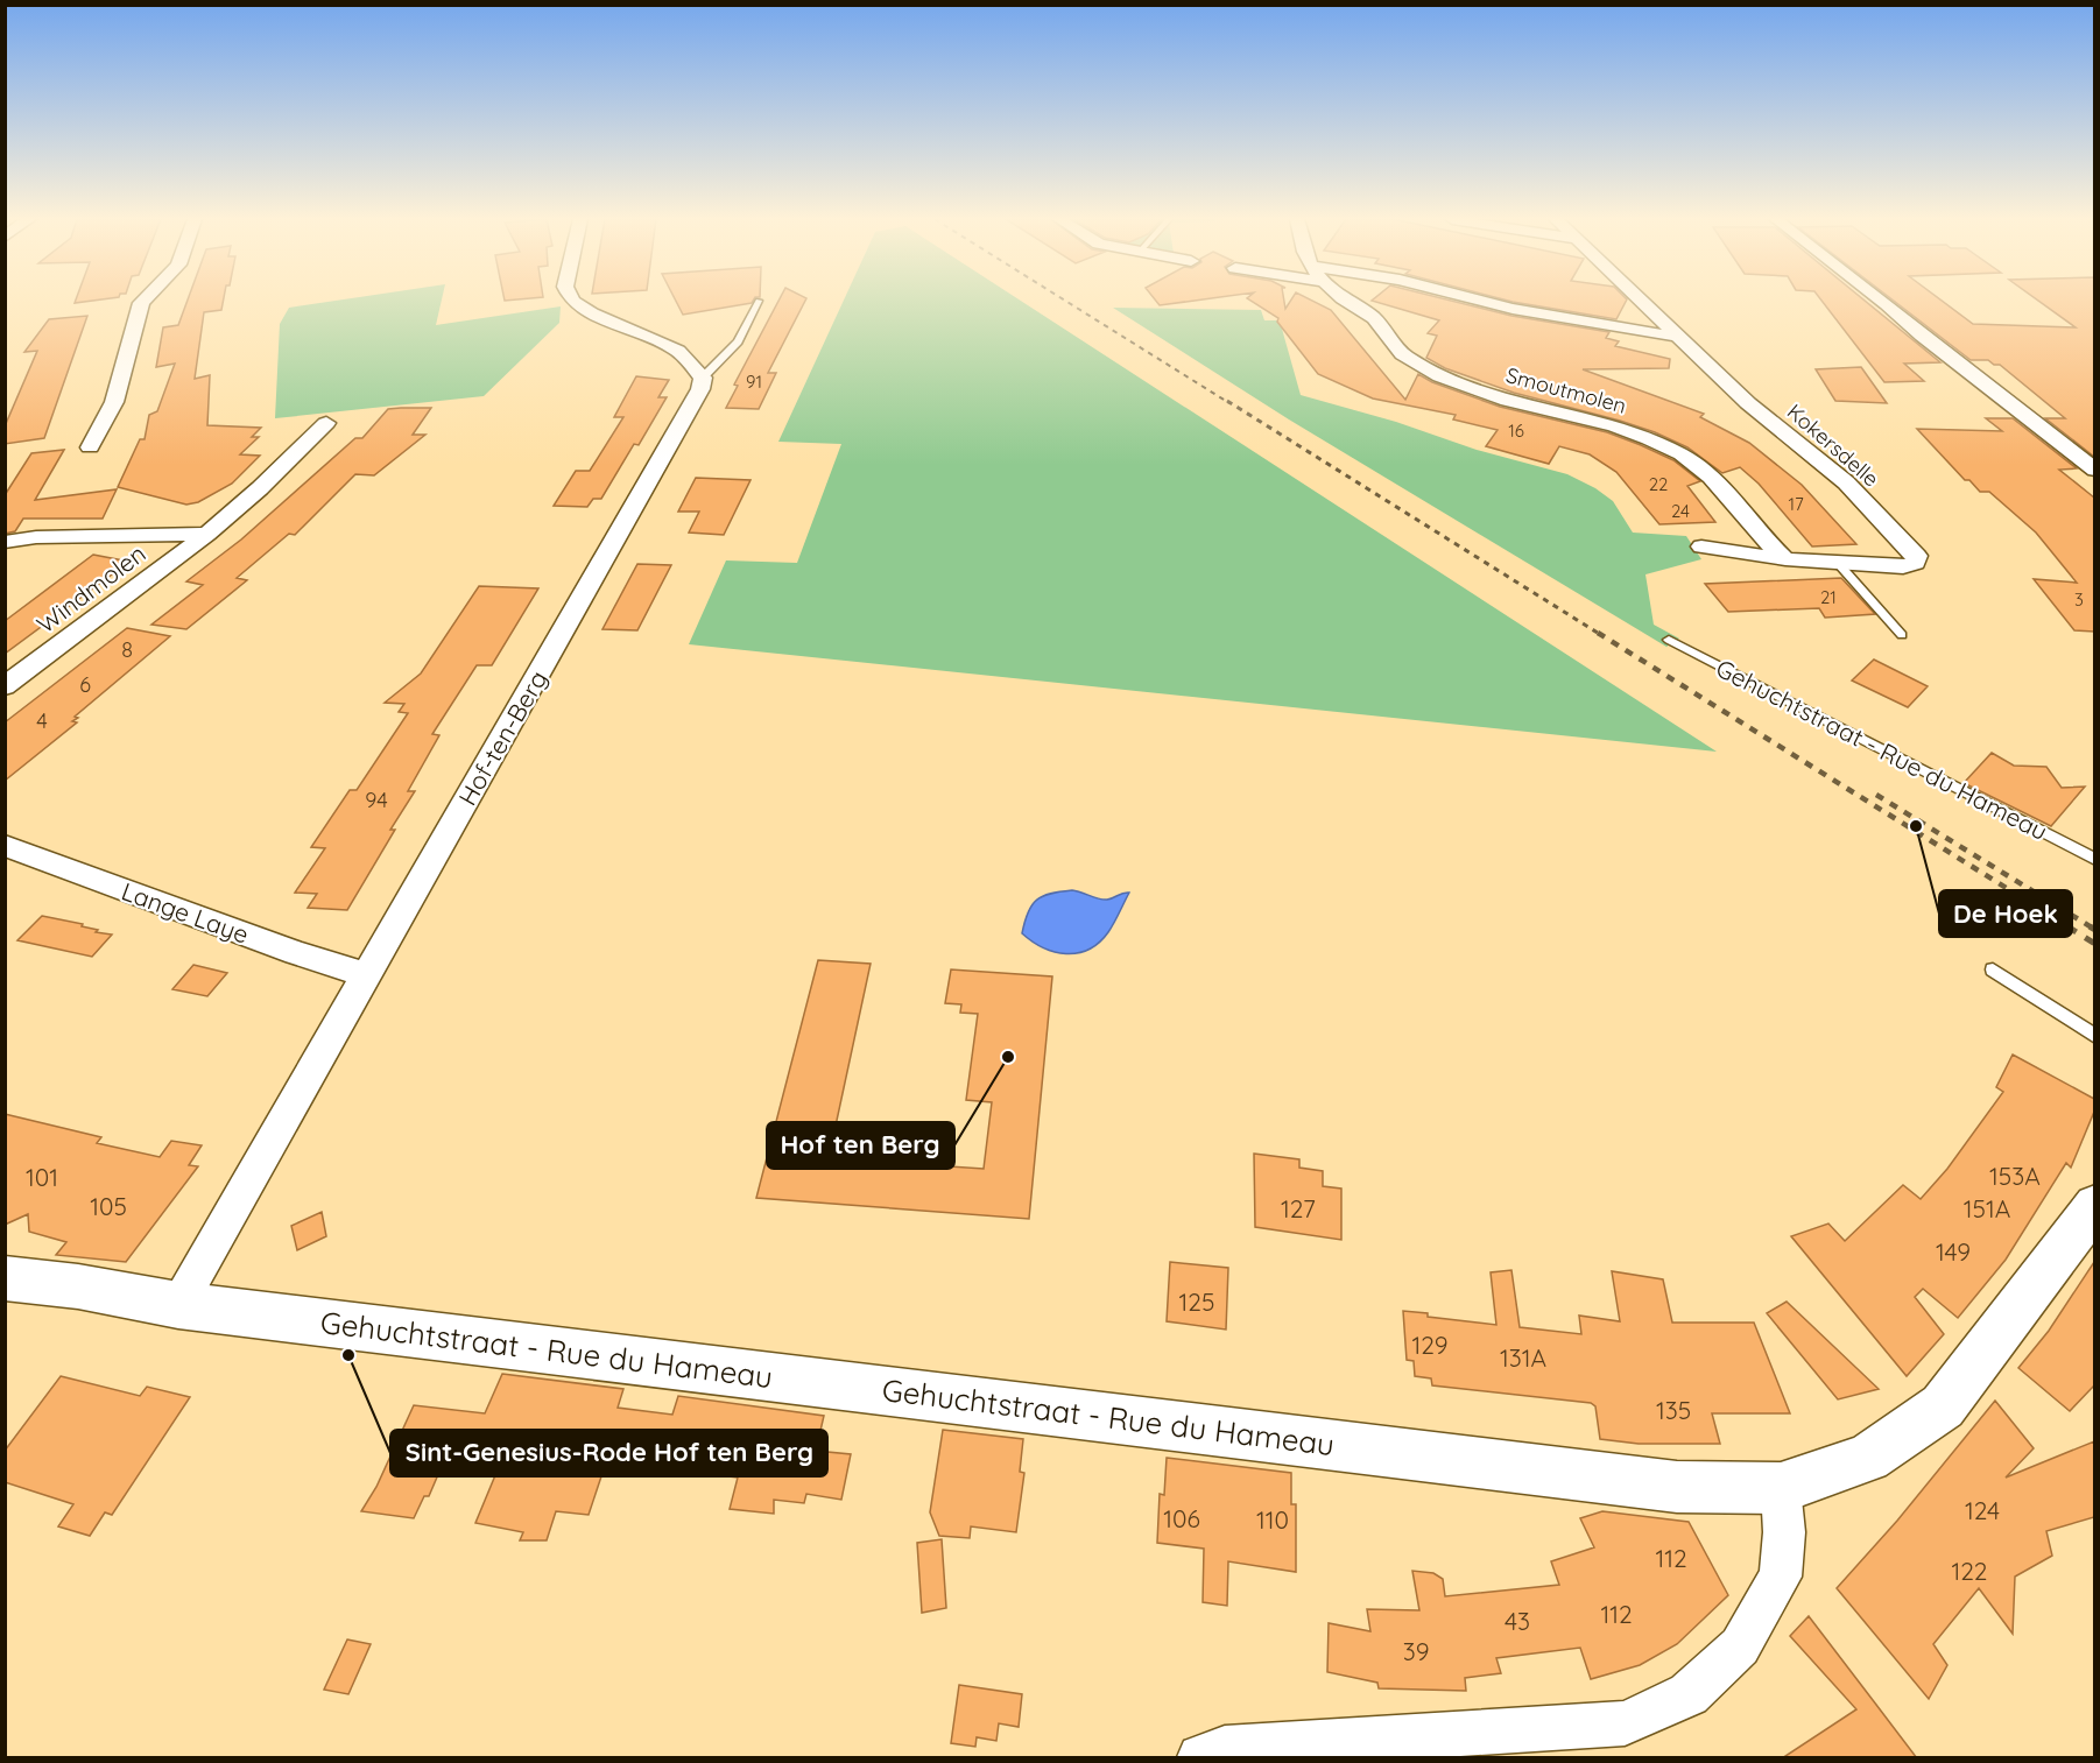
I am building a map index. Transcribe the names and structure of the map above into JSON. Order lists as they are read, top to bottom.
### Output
{
  "streets": {
    "street": [
      "Smoutmolen",
      "Kokersdelle",
      "Windmolen",
      "Hof-ten-Berg",
      "Gehuchtstraat - Rue du Hameau",
      "Lange Laye"
    ]
  },
  "crossings": [
    ["Smoutmolen", "Kokersdelle"],
    ["Hof-ten-Berg", "Gehuchtstraat - Rue du Hameau"],
    ["Hof-ten-Berg", "Lange Laye"]
  ],
  "places": ["De Hoek", "Hof ten Berg", "Sint-Genesius-Rode Hof ten Berg"],
  "house_numbers": [
    "91",
    "16",
    "22",
    "17",
    "24",
    "21",
    "3",
    "8",
    "6",
    "4",
    "94",
    "153A",
    "101",
    "105",
    "127",
    "151A",
    "149",
    "125",
    "129",
    "131A",
    "135",
    "124",
    "106",
    "110",
    "112",
    "122",
    "112",
    "43",
    "39"
  ]
}
